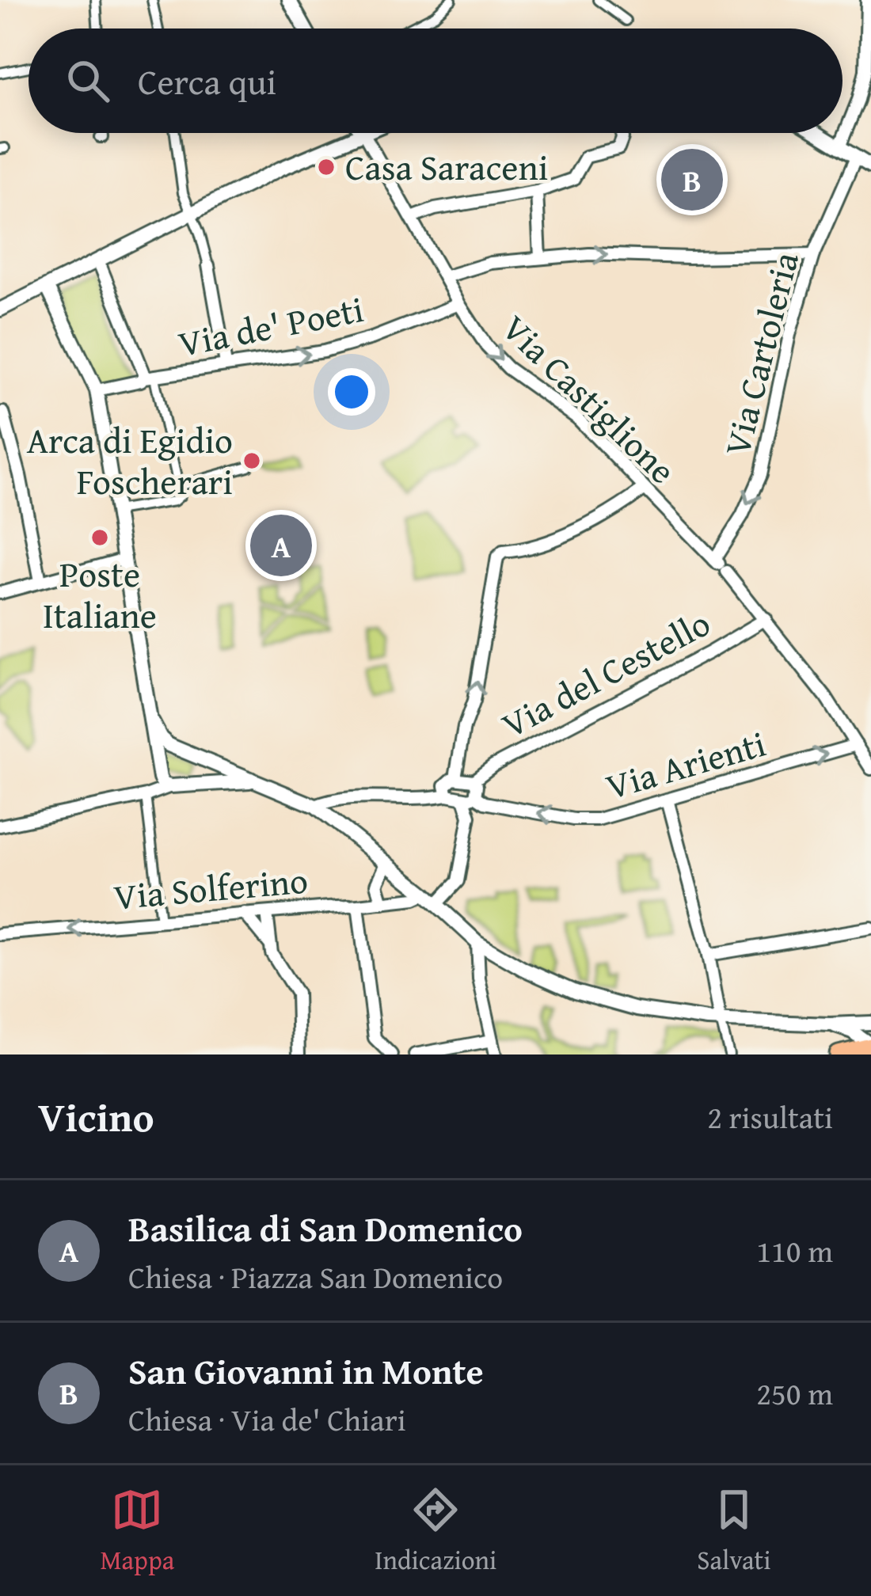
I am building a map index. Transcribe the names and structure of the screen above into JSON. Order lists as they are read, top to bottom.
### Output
{
  "streets": {
    "street": [
      "Via de' Poeti",
      "Via Cartoleria",
      "Via Castiglione",
      "Via del Cestello",
      "Via Arienti",
      "Via Solferino"
    ]
  },
  "crossings": [
    ["Via de' Poeti", "Via Castiglione"],
    ["Via Cartoleria", "Via Castiglione"],
    ["Via Castiglione", "Via del Cestello"],
    ["Via Castiglione", "Via Arienti"]
  ],
  "one_way": ["Via de' Poeti", "Via Cartoleria", "Via Solferino"],
  "places": ["Casa Saraceni", "Arca di Egidio Foscherari", "Poste Italiane"],
  "page": {
    "search": "Cerca qui",
    "pins": ["B", "A"],
    "heading": ["Vicino", "2 risultati"],
    "list": [
      {
        "mark": "A",
        "name": "Basilica di San Domenico",
        "note": "Chiesa · Piazza San Domenico",
        "value": "110 m"
      },
      {
        "mark": "B",
        "name": "San Giovanni in Monte",
        "note": "Chiesa · Via de' Chiari",
        "value": "250 m"
      }
    ],
    "nav": ["Mappa", "Indicazioni", "Salvati"]
  }
}
